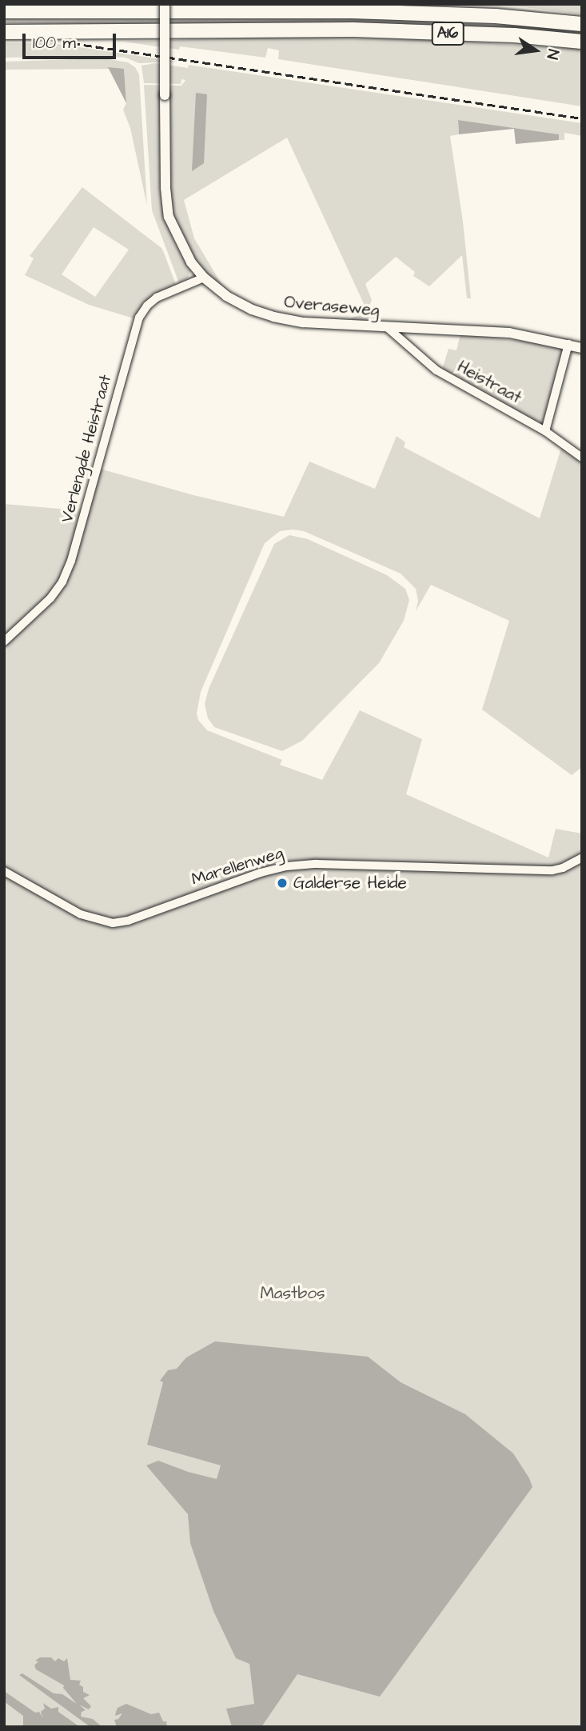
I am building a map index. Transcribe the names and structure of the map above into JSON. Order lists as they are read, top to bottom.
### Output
{
  "streets": {
    "highway": ["A16"],
    "street": [
      "Overaseweg",
      "Heistraat",
      "Verlengde Heistraat",
      "Marellenweg"
    ]
  },
  "crossings": [
    ["Overaseweg", "Heistraat"],
    ["Overaseweg", "Verlengde Heistraat"]
  ],
  "parks": ["Mastbos"],
  "places": ["Galderse Heide"],
  "scale_bar": "100 m",
  "north": "right"
}
